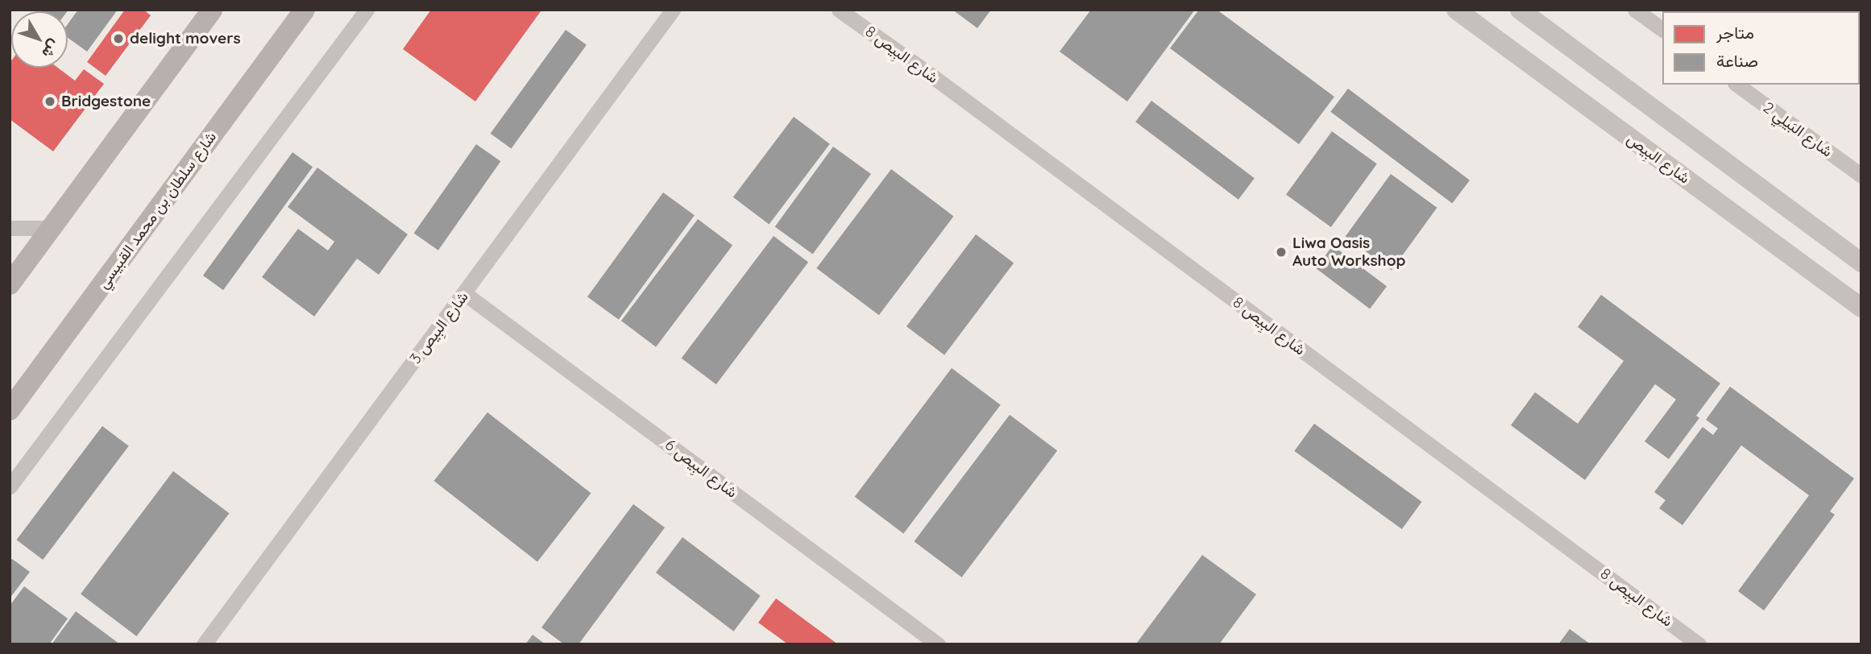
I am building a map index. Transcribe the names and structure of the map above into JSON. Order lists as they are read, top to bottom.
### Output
{
  "streets": {
    "main road": ["شارع سلطان بن محمد القبيسي"],
    "street": [
      "شارع البِيص 8",
      "شارع البَيلِي 2",
      "شارع البِيص",
      "شارع البِيص 3",
      "شارع البِيص 6"
    ]
  },
  "crossings": [
    ["شارع البِيص 3", "شارع البِيص 6"]
  ],
  "places": ["delight movers", "Bridgestone", "Liwa Oasis Auto Workshop"],
  "legend": ["متاجر", "صناعة"],
  "north": "bottom right"
}
